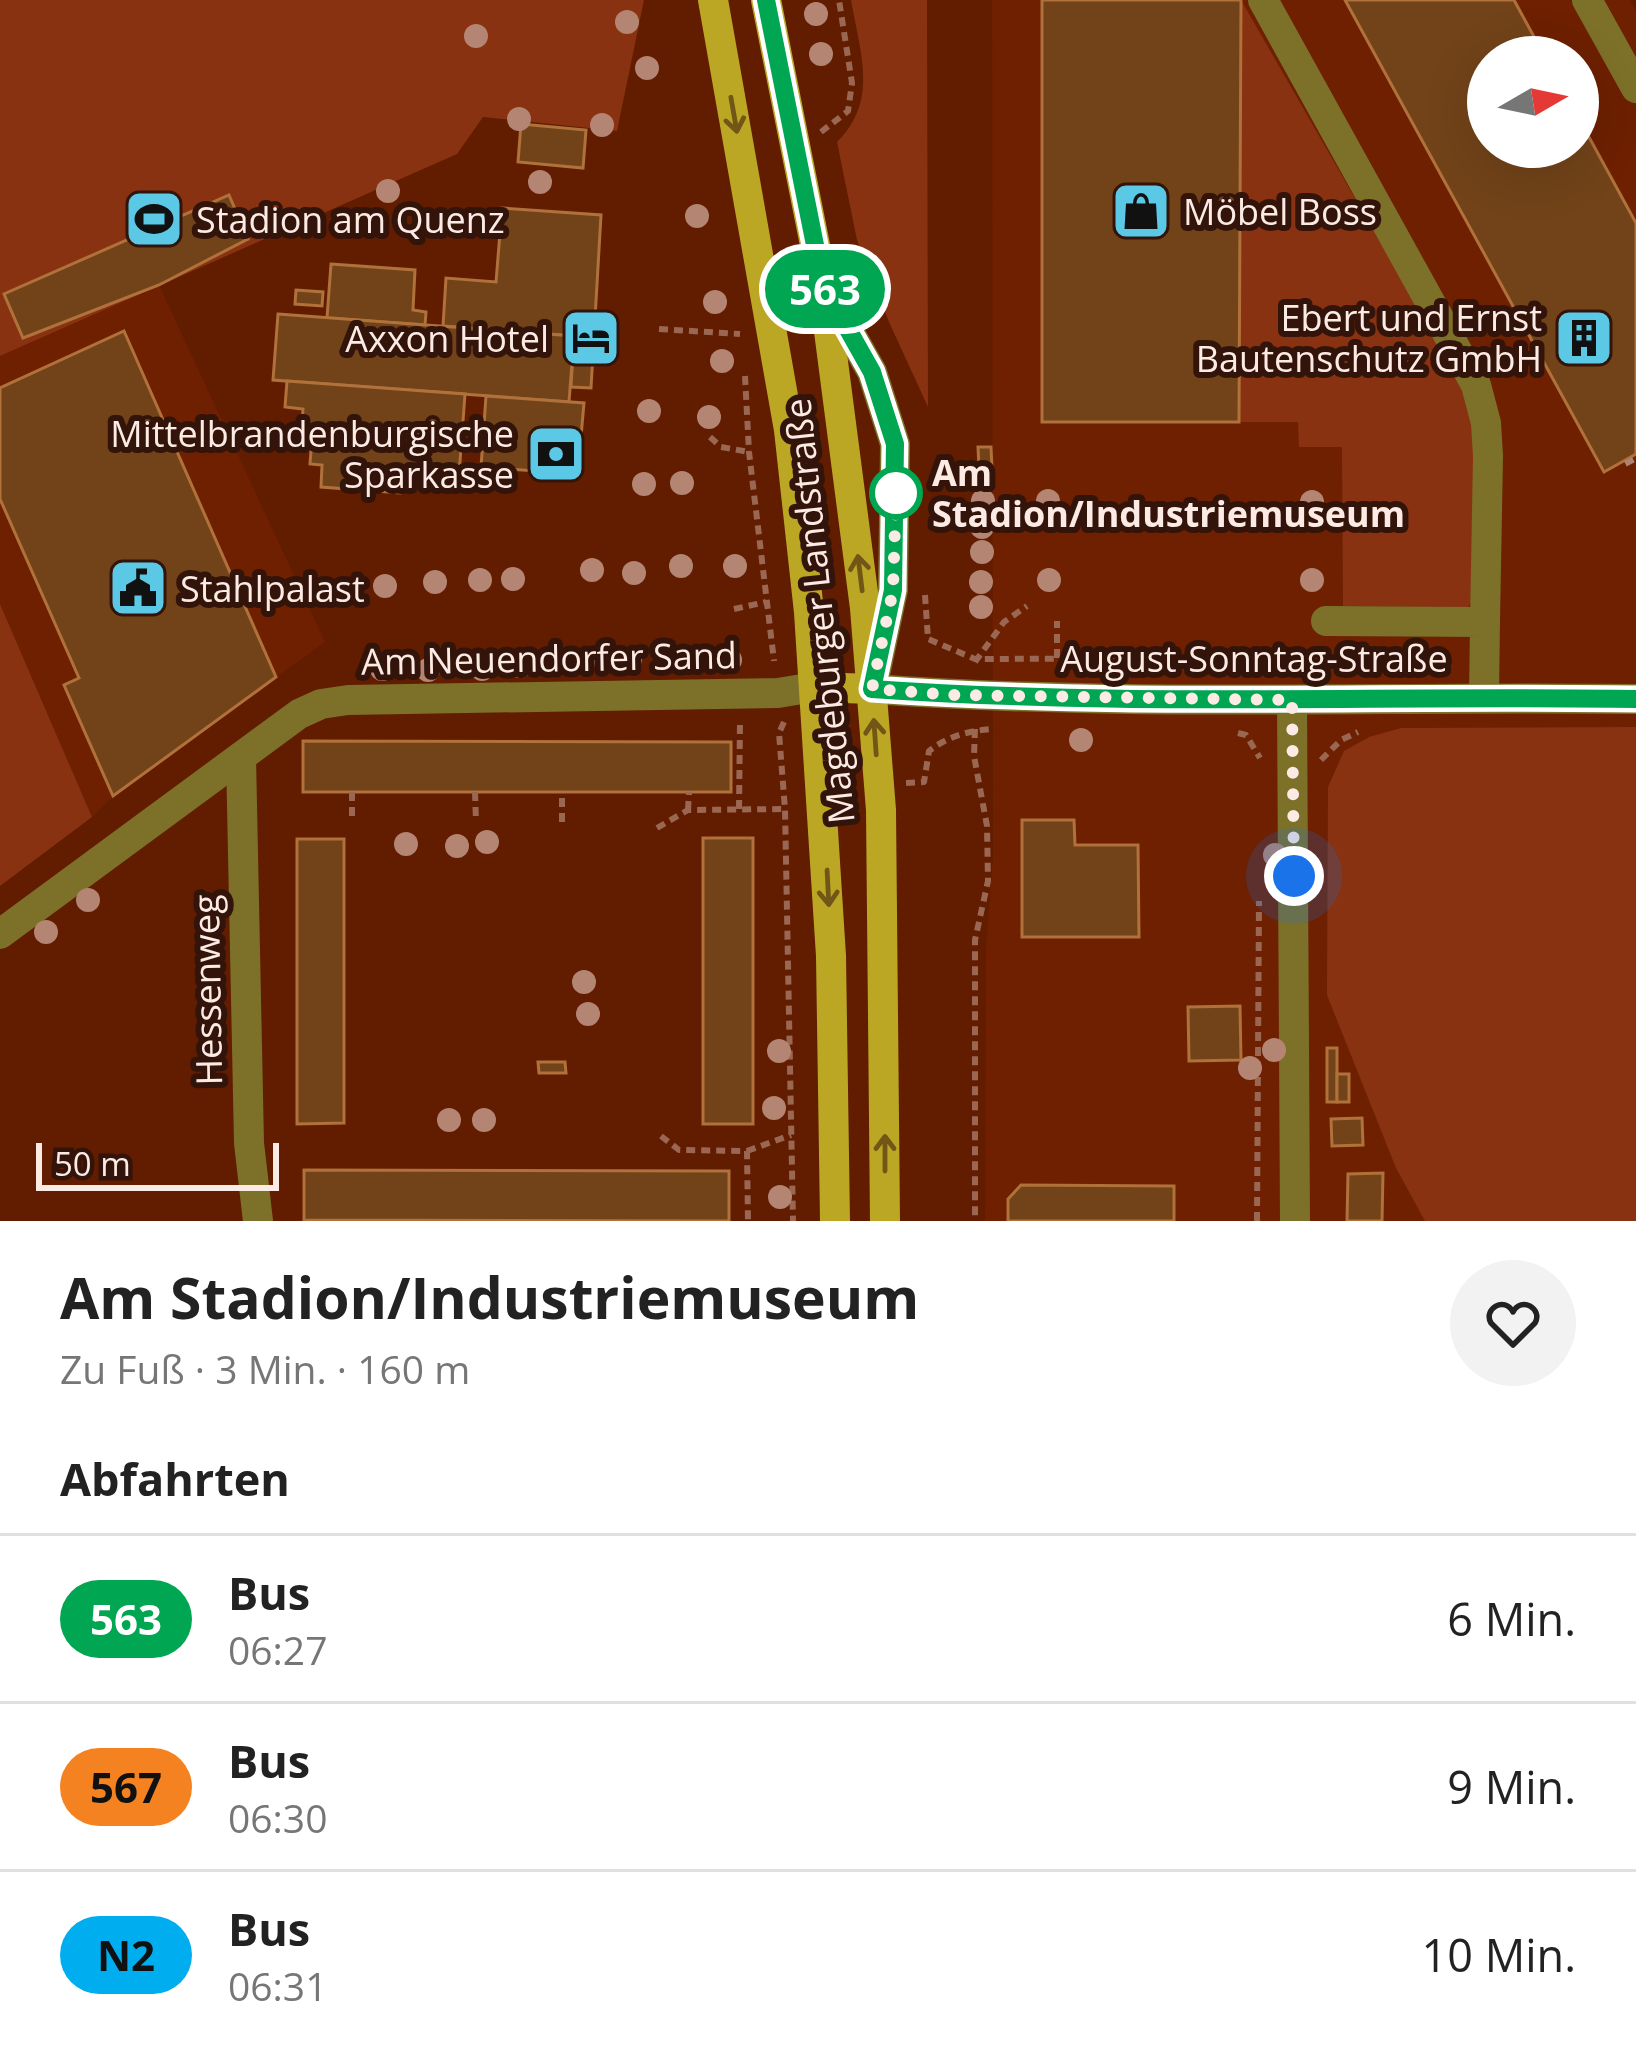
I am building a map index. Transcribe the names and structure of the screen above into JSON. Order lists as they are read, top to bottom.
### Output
{
  "streets": {
    "main road": ["Magdeburger Landstraße"],
    "street": ["Am Neuendorfer Sand", "August-Sonntag-Straße", "Hessenweg"]
  },
  "crossings": [
    ["Magdeburger Landstraße", "Am Neuendorfer Sand"],
    ["Magdeburger Landstraße", "August-Sonntag-Straße"],
    ["Am Neuendorfer Sand", "Hessenweg"]
  ],
  "places": {
    "shop": ["Möbel Boss"],
    "sports": ["Stadion am Quenz"],
    "hotel": ["Axxon Hotel"],
    "building": ["Ebert und Ernst Bautenschutz GmbH"],
    "bank": ["Mittelbrandenburgische Sparkasse"],
    "other": ["Am Stadion/Industriemuseum"],
    "public building": ["Stahlpalast"]
  },
  "lines": ["bus line 563"],
  "scale_bar": "50 m",
  "north": "right",
  "page": {
    "on_map": "563",
    "scale": "50 m",
    "heading": [
      ["Am Stadion/Industriemuseum", "Zu Fuß · 3 Min. · 160 m"],
      "Abfahrten"
    ],
    "list": [
      {
        "mark": "563",
        "name": "Bus",
        "note": "06:27",
        "value": "6 Min."
      },
      {
        "mark": "567",
        "name": "Bus",
        "note": "06:30",
        "value": "9 Min."
      },
      {
        "mark": "N2",
        "name": "Bus",
        "note": "06:31",
        "value": "10 Min."
      }
    ]
  }
}
